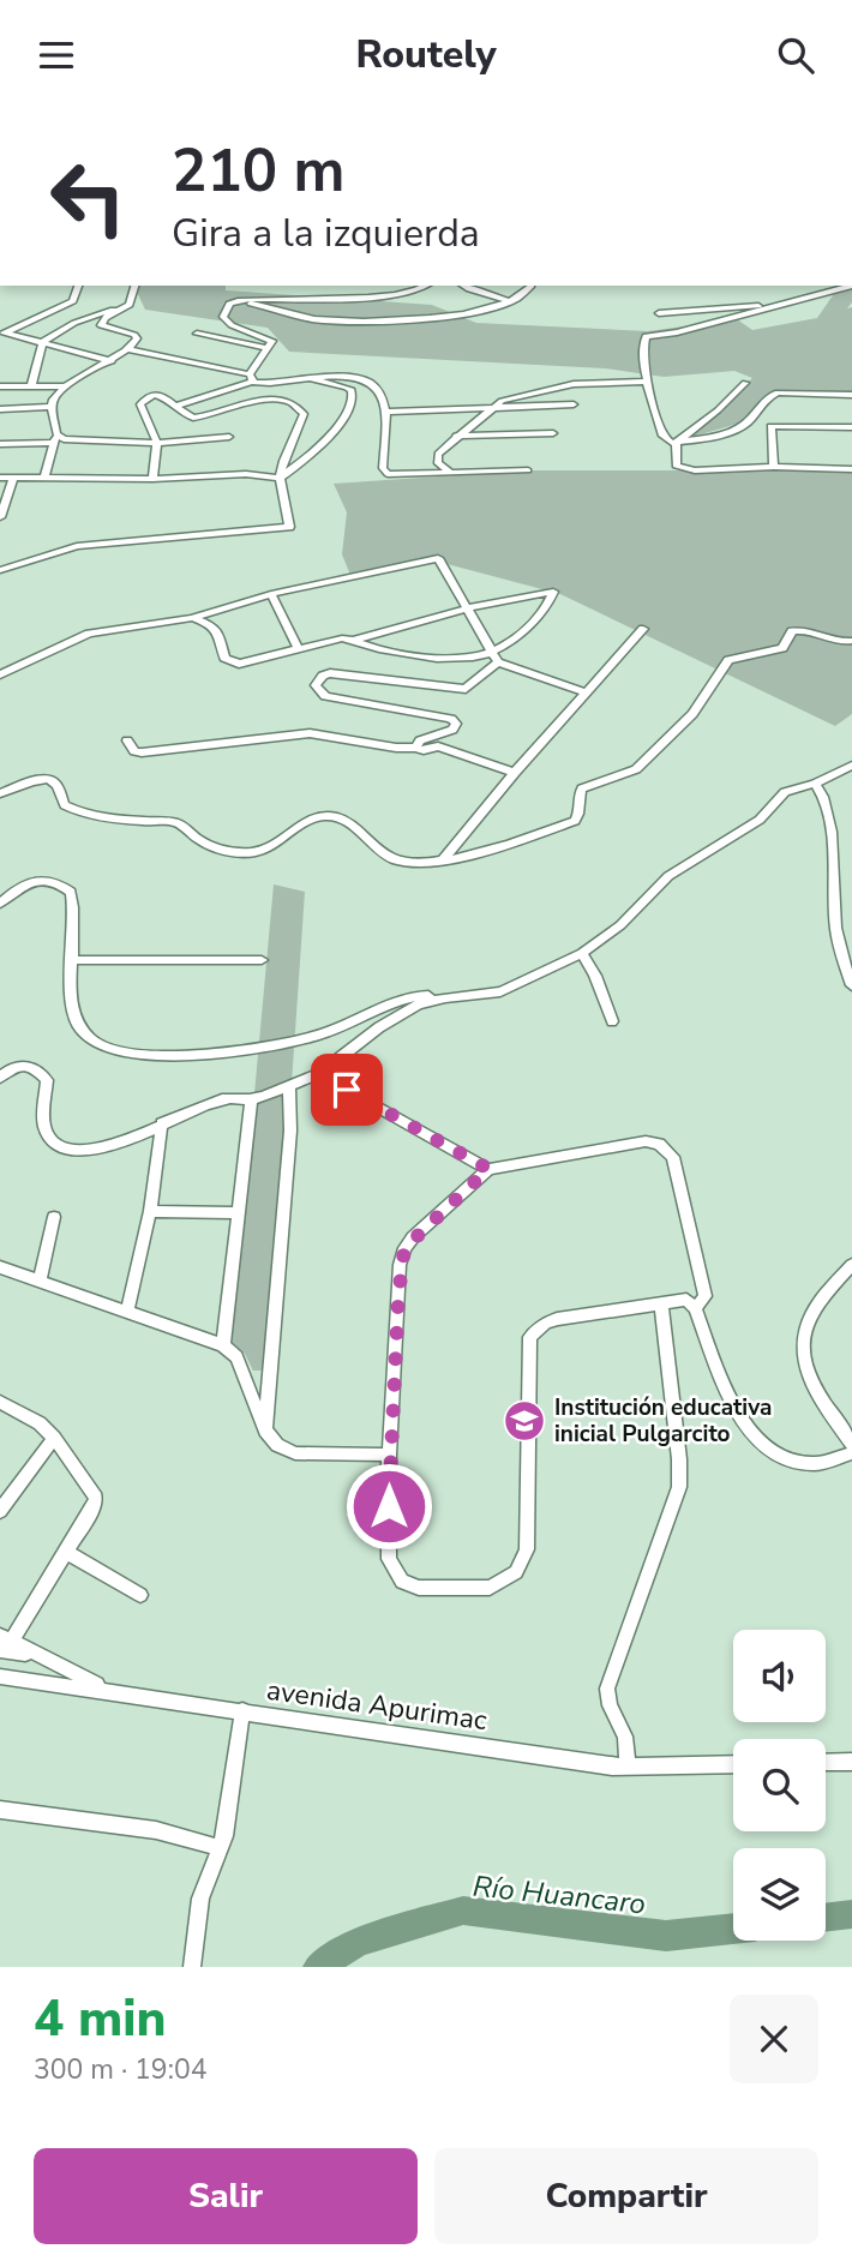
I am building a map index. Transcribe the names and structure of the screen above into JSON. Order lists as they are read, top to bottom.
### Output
{
  "streets": {
    "street": ["avenida Apurimac"]
  },
  "water": ["Río Huancaro"],
  "places": {
    "school or university": ["Institución educativa inicial Pulgarcito"]
  },
  "page": {
    "header": "Routely",
    "turn": ["210 m", "Gira a la izquierda"],
    "heading": ["4 min", "300 m · 19:04"],
    "buttons": ["Salir", "Compartir"]
  }
}
